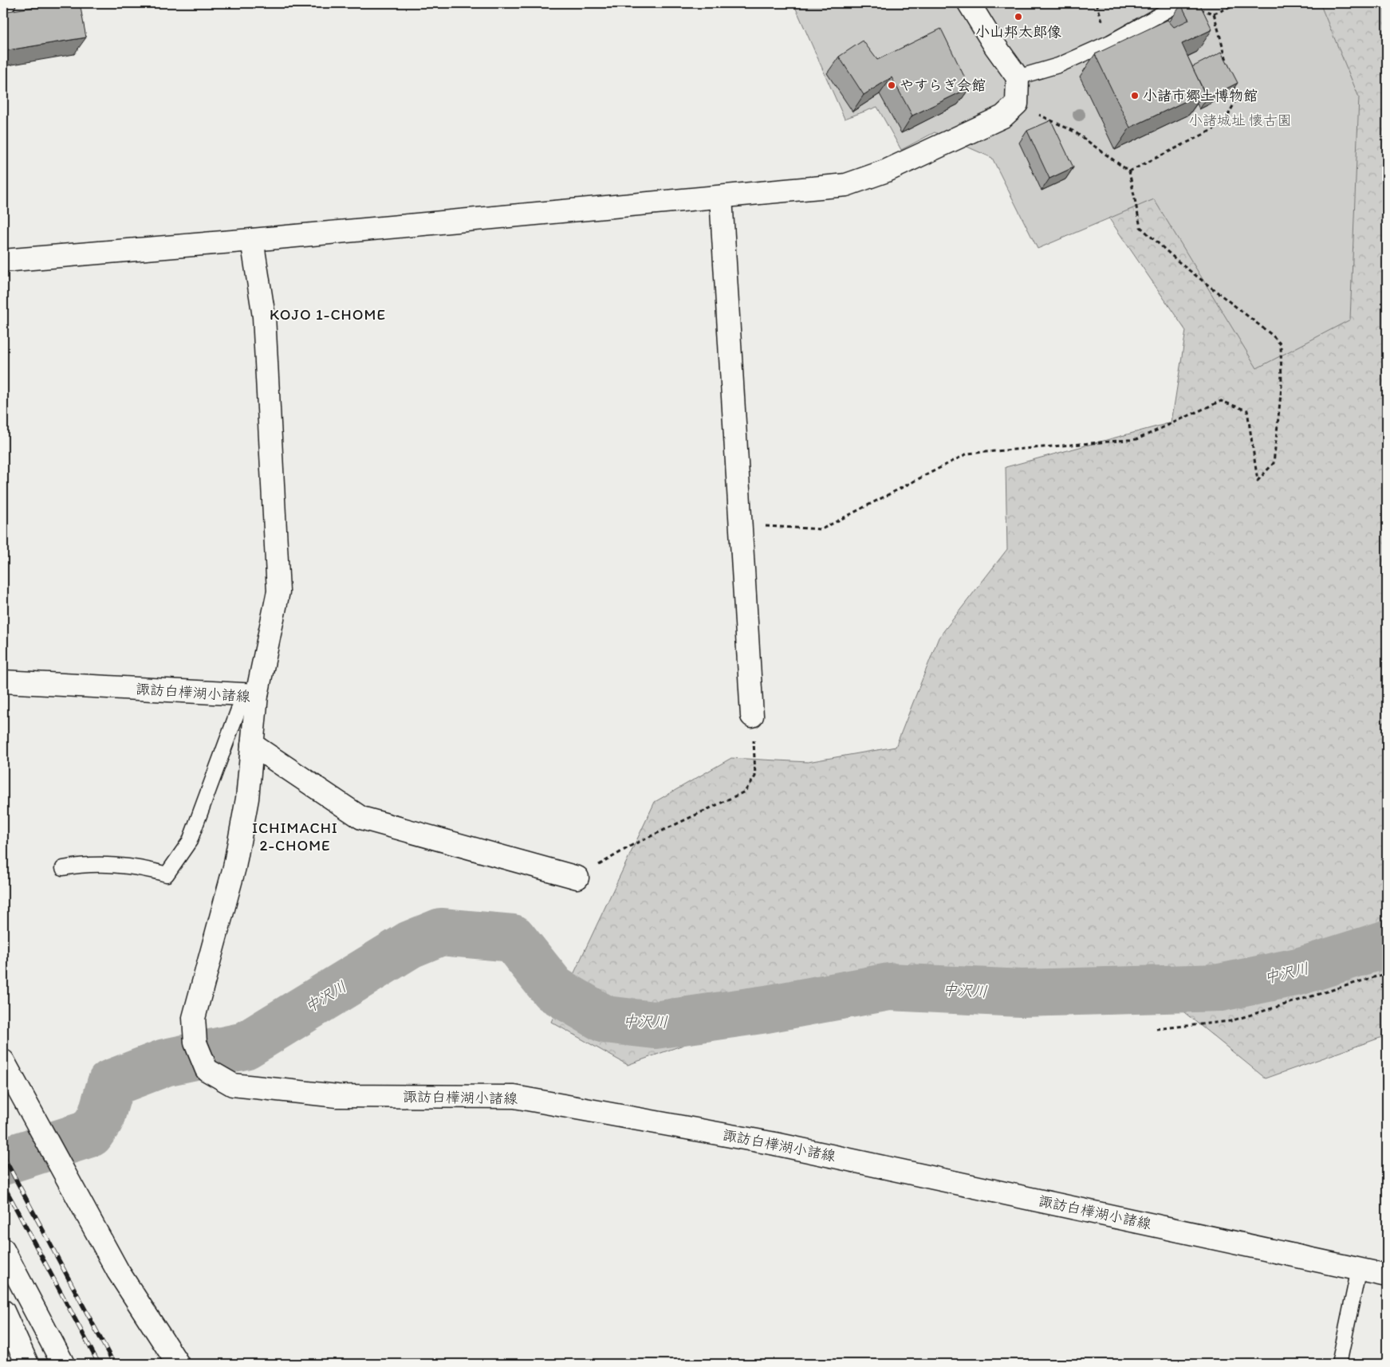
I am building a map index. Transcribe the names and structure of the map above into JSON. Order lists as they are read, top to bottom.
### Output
{
  "streets": {
    "street": ["諏訪白樺湖小諸線"]
  },
  "districts": ["KOJO 1-CHOME", "ICHIMACHI 2-CHOME"],
  "water": ["中沢川"],
  "parks": ["小諸城址 懐古園"],
  "places": ["小山邦太郎像", "やすらぎ会館", "小諸市郷土博物館"]
}
